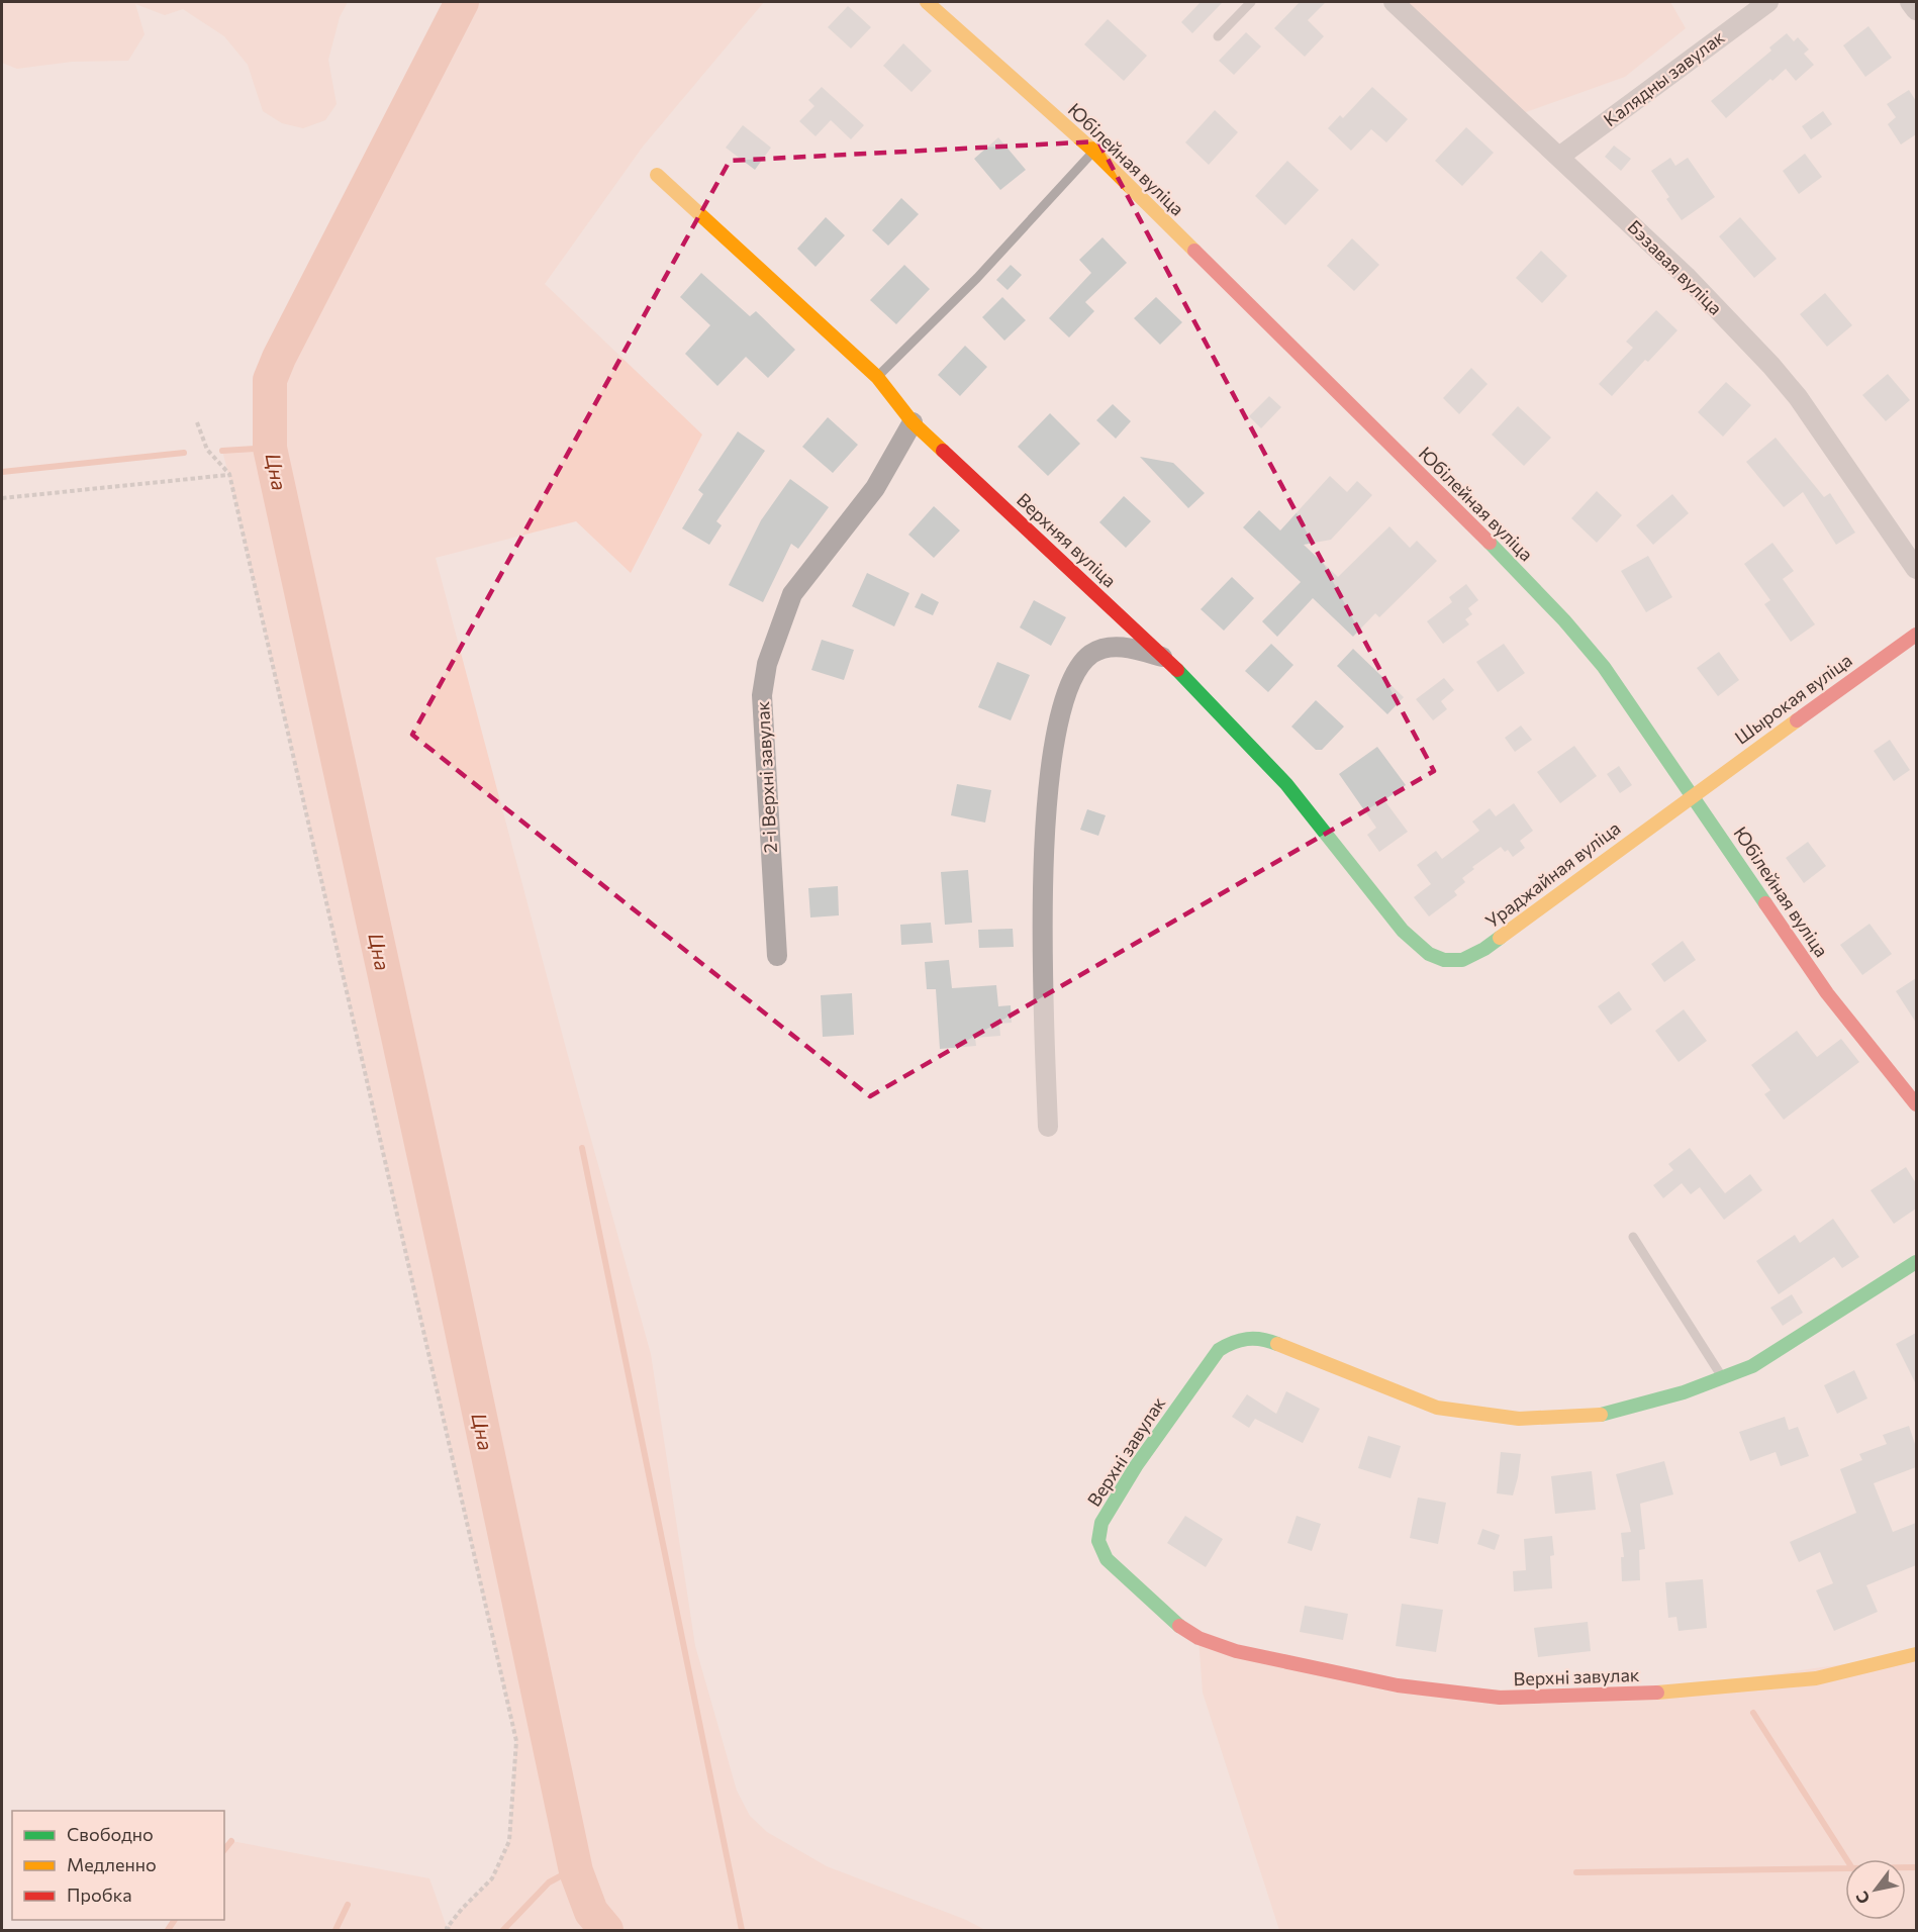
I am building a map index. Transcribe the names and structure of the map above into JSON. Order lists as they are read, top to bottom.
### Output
{
  "streets": {
    "street": [
      "Калядны завулак",
      "Юбілейная вуліца",
      "Бэзавая вуліца",
      "Верхняя вуліца",
      "Шырокая вуліца",
      "2-і Верхні завулак",
      "Ураджайная вуліца",
      "Верхні завулак"
    ]
  },
  "crossings": [
    ["Калядны завулак", "Бэзавая вуліца"],
    ["Юбілейная вуліца", "Шырокая вуліца"],
    ["Юбілейная вуліца", "Ураджайная вуліца"],
    ["Верхняя вуліца", "2-і Верхні завулак"],
    ["Верхняя вуліца", "Ураджайная вуліца"],
    ["Шырокая вуліца", "Ураджайная вуліца"]
  ],
  "water": ["Цна"],
  "legend": ["Свободно", "Медленно", "Пробка"],
  "north": "bottom left"
}
